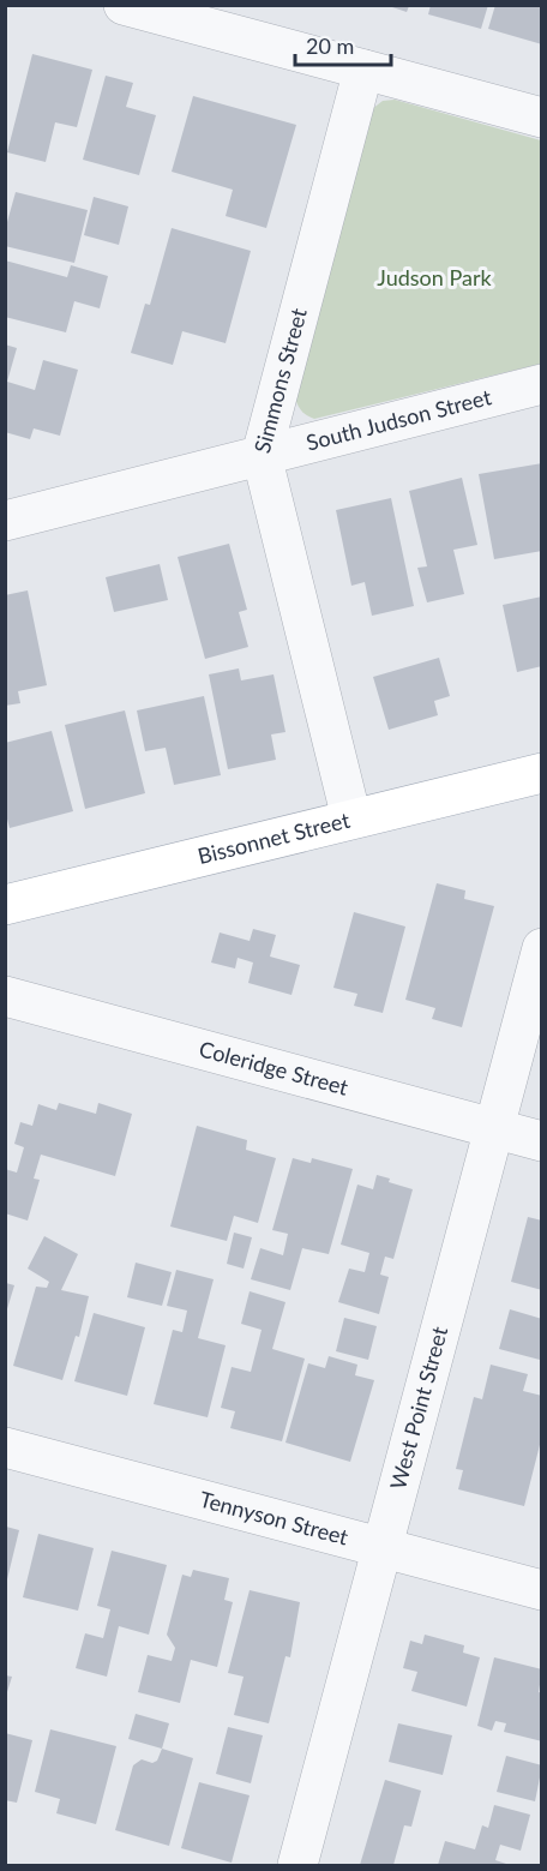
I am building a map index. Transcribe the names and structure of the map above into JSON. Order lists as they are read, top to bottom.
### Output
{
  "streets": {
    "main road": ["Bissonnet Street"],
    "street": [
      "Simmons Street",
      "South Judson Street",
      "Coleridge Street",
      "West Point Street",
      "Tennyson Street"
    ]
  },
  "crossings": [
    ["Simmons Street", "South Judson Street"],
    ["Simmons Street", "Bissonnet Street"],
    ["Coleridge Street", "West Point Street"],
    ["West Point Street", "Tennyson Street"]
  ],
  "parks": ["Judson Park"],
  "scale_bar": "20 m"
}
